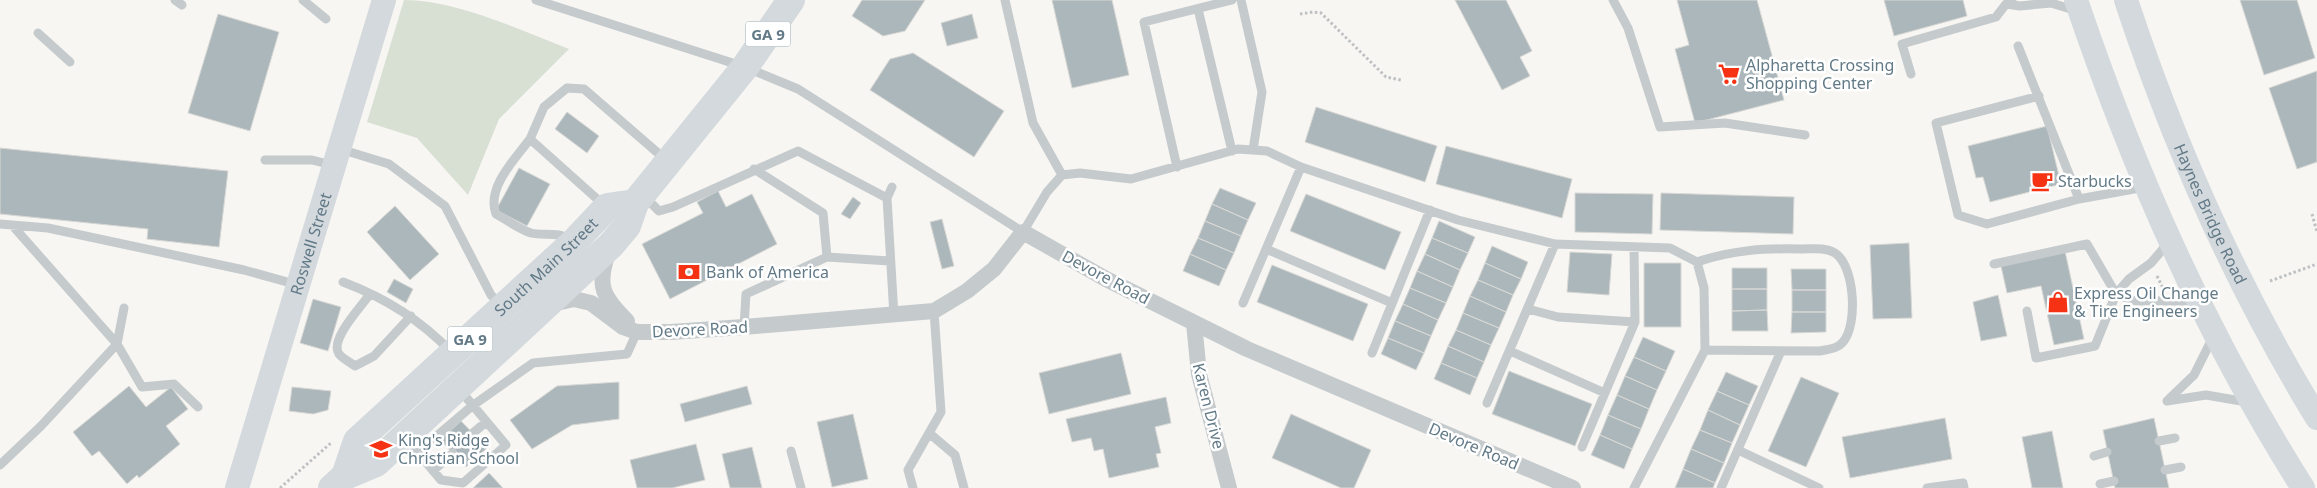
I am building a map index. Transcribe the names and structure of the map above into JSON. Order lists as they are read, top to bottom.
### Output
{
  "streets": {
    "highway": ["GA 9", "South Main Street"],
    "main road": ["Haynes Bridge Road", "Roswell Street"],
    "street": ["Devore Road", "Karen Drive"]
  },
  "crossings": [
    ["South Main Street", "Devore Road"],
    ["Devore Road", "Karen Drive"]
  ],
  "places": {
    "supermarket": ["Alpharetta Crossing Shopping Center"],
    "cafe": ["Starbucks"],
    "bank": ["Bank of America"],
    "shop": ["Express Oil Change & Tire Engineers"],
    "school or university": ["King's Ridge Christian School"]
  }
}
